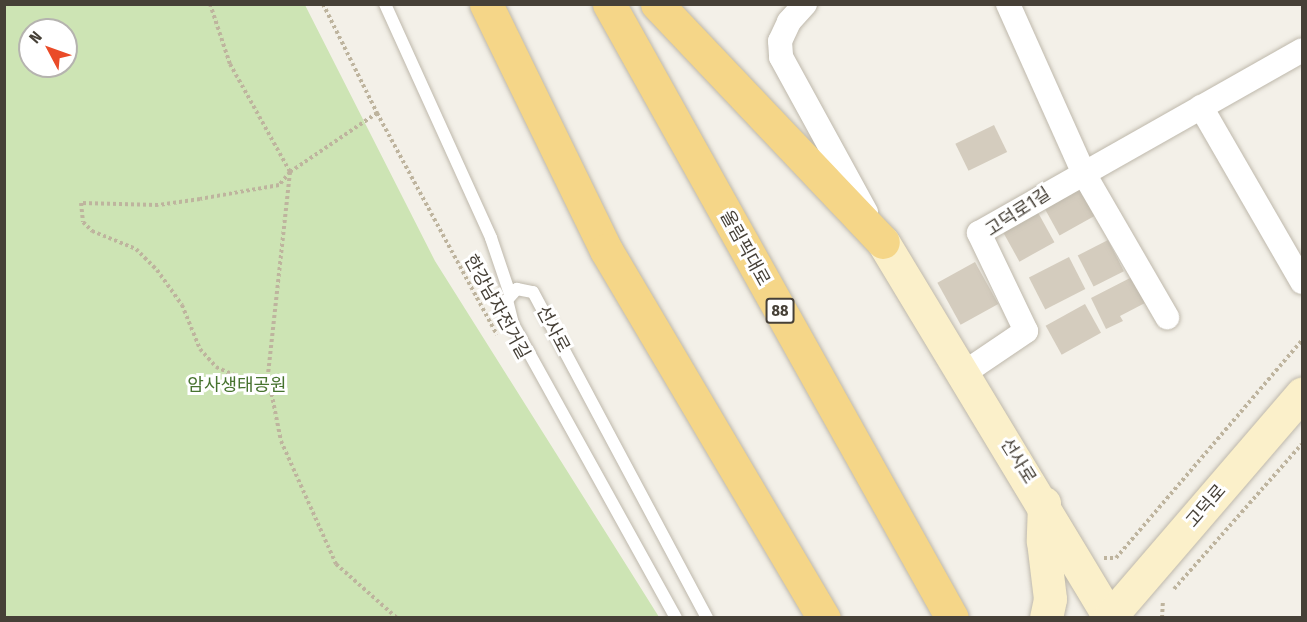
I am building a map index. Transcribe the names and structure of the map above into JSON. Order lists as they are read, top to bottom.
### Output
{
  "streets": {
    "highway": ["올림픽대로", "88"],
    "main road": ["선사로", "고덕로"],
    "street": ["고덕로1길"],
    "path": ["한강남자전거길"]
  },
  "crossings": [
    ["고덕로1길", "선사로"],
    ["선사로", "고덕로"]
  ],
  "parks": ["암사생태공원"],
  "north": "top left"
}
